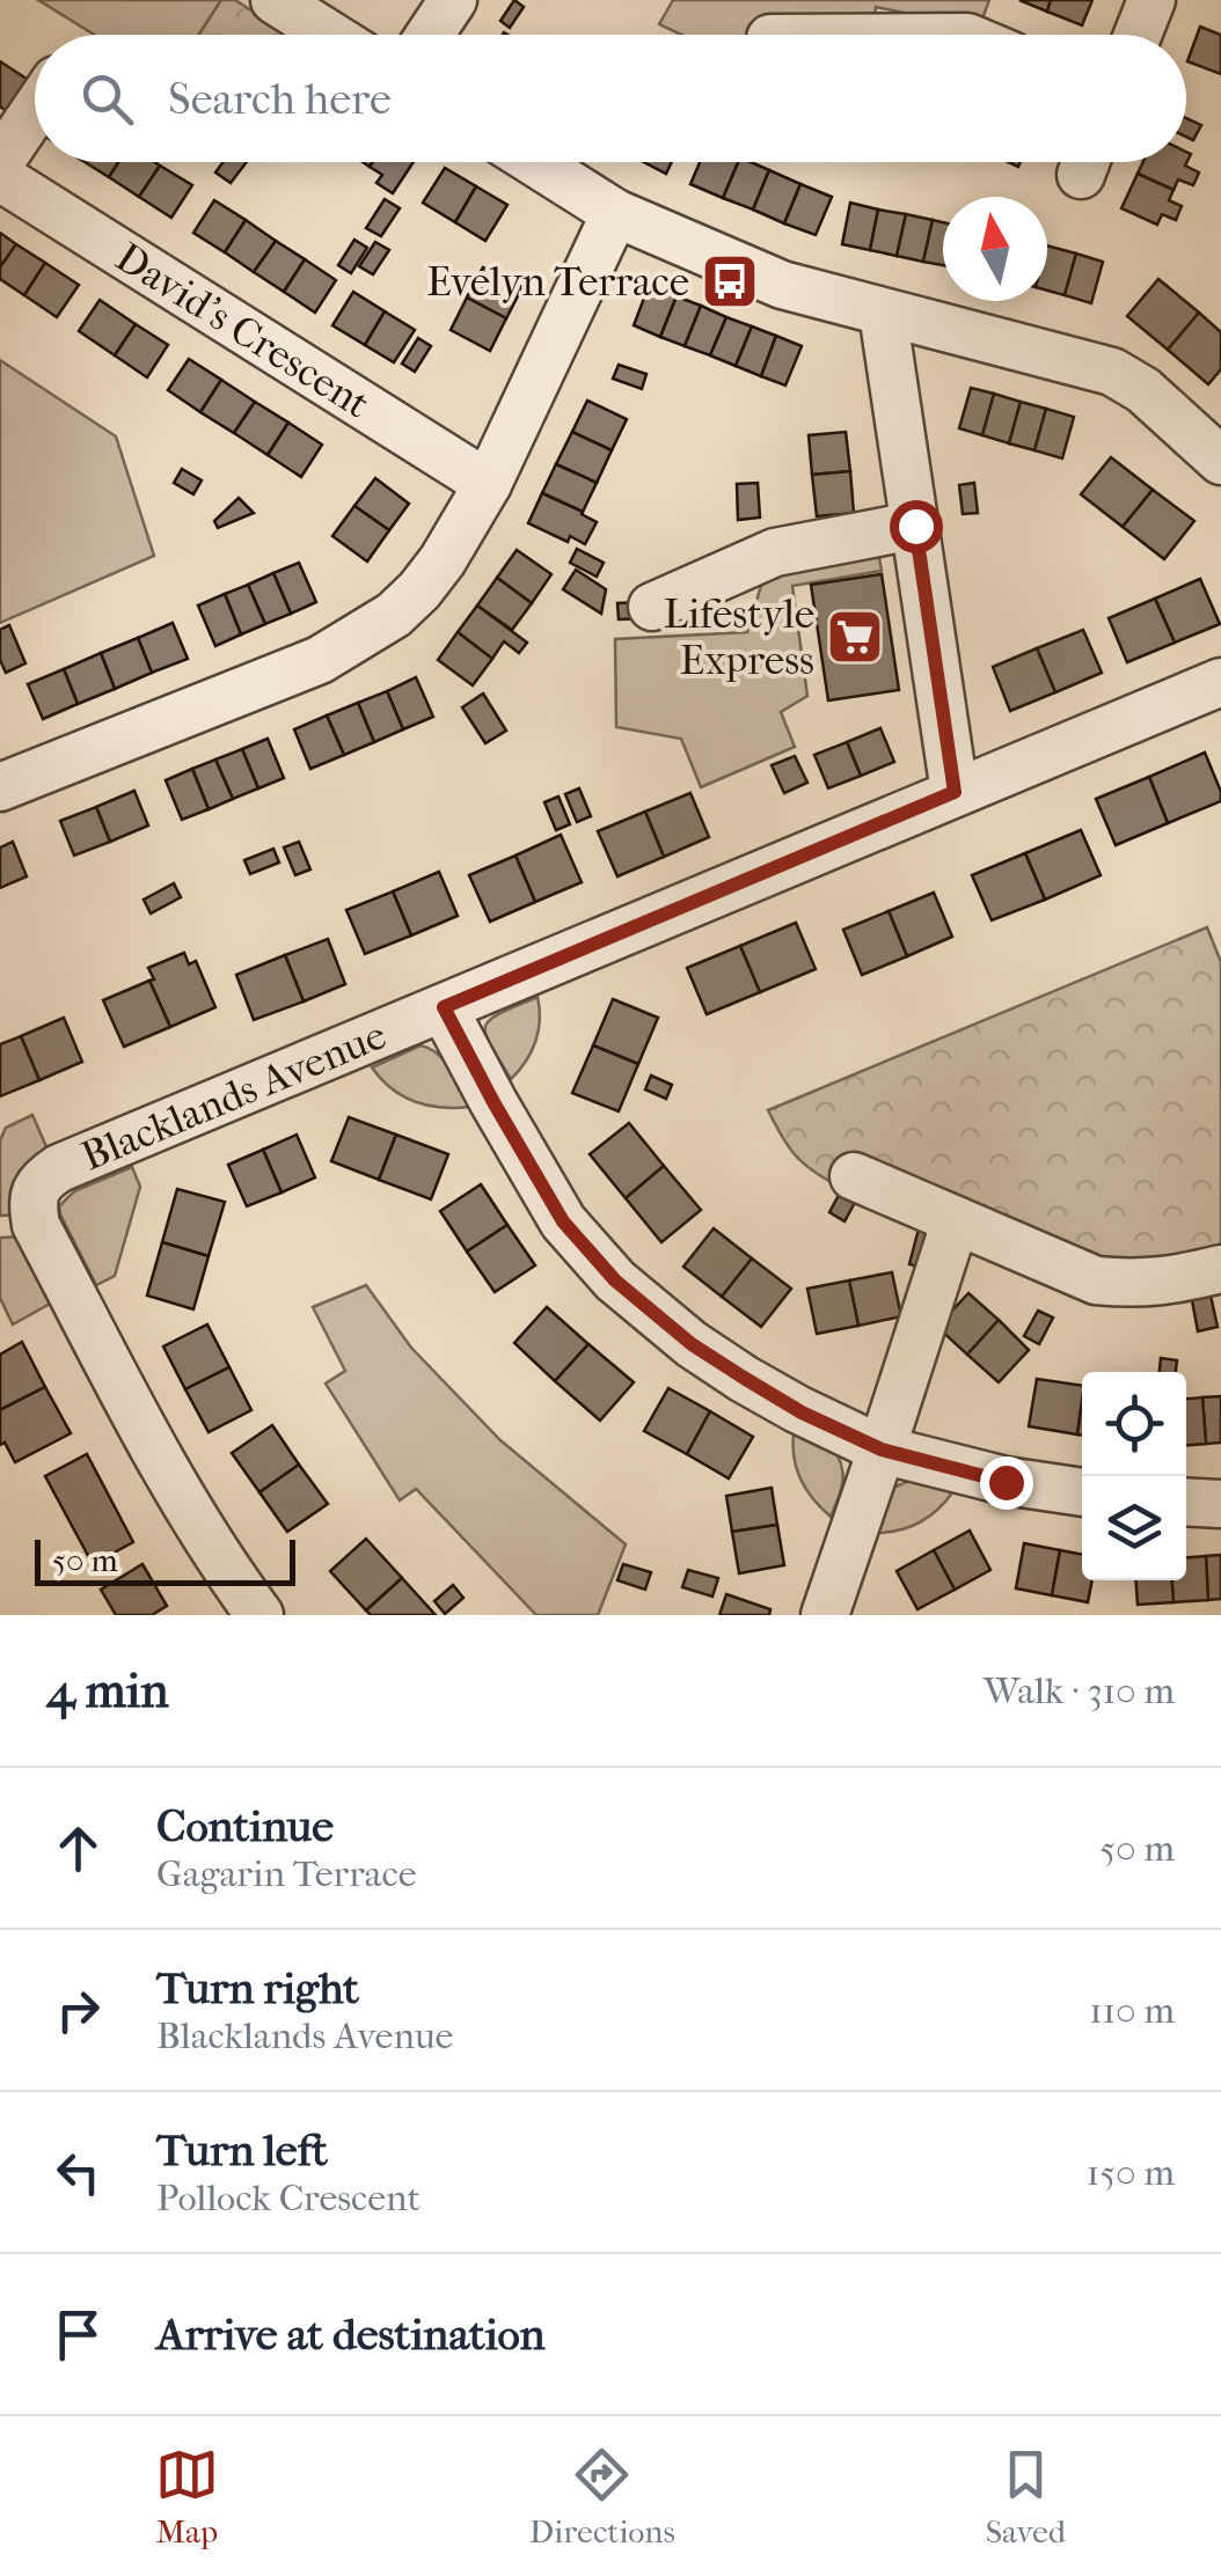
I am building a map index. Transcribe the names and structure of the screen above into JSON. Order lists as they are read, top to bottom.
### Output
{
  "streets": {
    "street": ["David's Crescent", "Blacklands Avenue"]
  },
  "places": {
    "bus stop": ["Evelyn Terrace"],
    "supermarket": ["Lifestyle Express"]
  },
  "scale_bar": "50 m",
  "north": "top",
  "page": {
    "search": "Search here",
    "scale": "50 m",
    "heading": ["4 min", "Walk · 310 m"],
    "list": [
      ["Continue", "Gagarin Terrace", "50 m"],
      ["Turn right", "Blacklands Avenue", "110 m"],
      ["Turn left", "Pollock Crescent", "150 m"],
      "Arrive at destination"
    ],
    "nav": ["Map", "Directions", "Saved"]
  }
}
